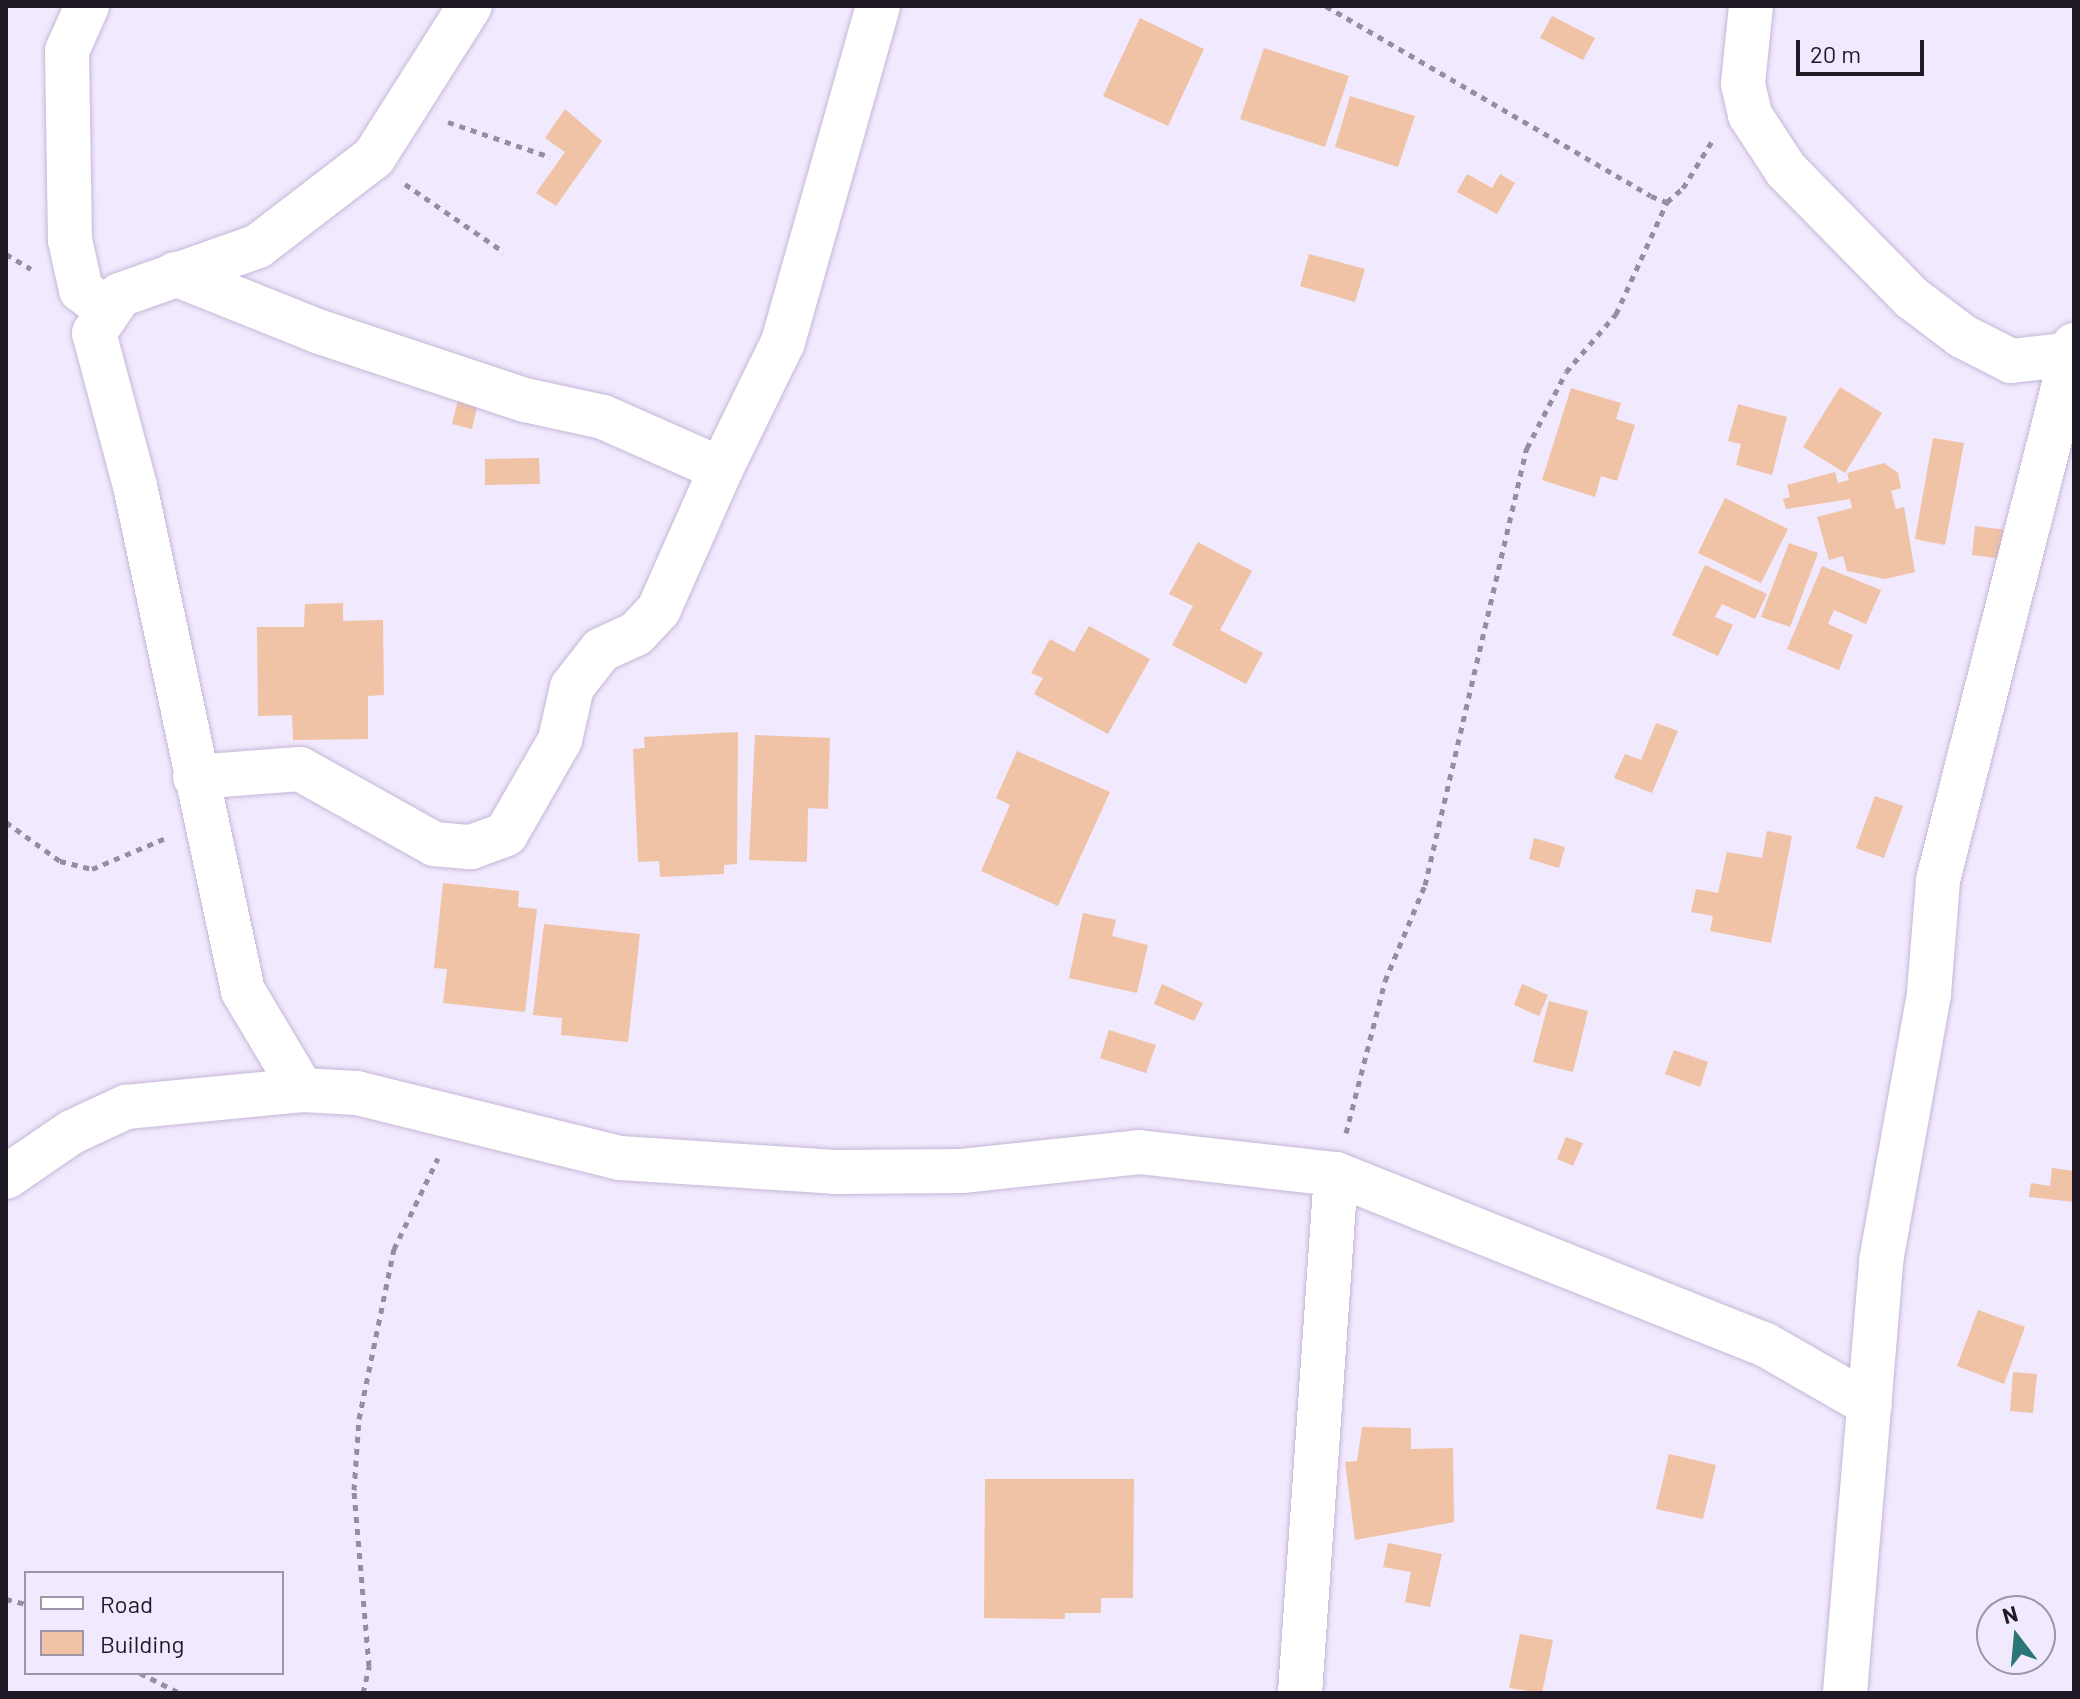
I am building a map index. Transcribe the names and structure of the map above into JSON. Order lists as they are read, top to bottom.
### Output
{
  "legend": ["Road", "Building"],
  "scale_bar": "20 m",
  "north": "top"
}
